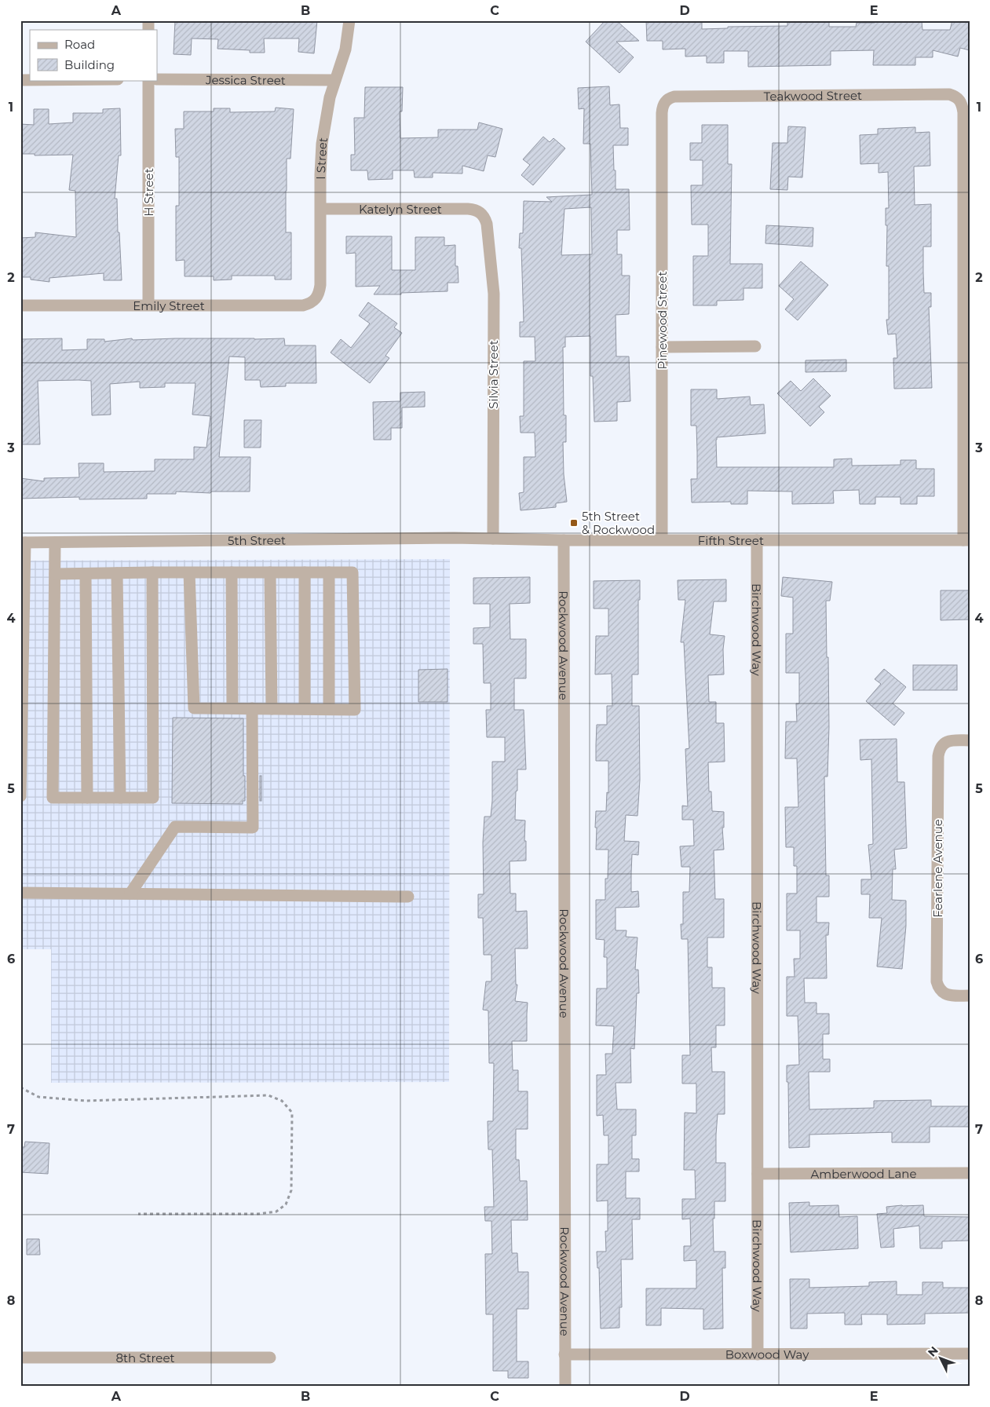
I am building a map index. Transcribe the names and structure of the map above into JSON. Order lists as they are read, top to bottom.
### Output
{
  "streets": {
    "street": [
      "Jessica Street",
      "Teakwood Street",
      "I Street",
      "H Street",
      "Katelyn Street",
      "Emily Street",
      "Pinewood Street",
      "Silvia Street",
      "5th Street",
      "Fifth Street",
      "Birchwood Way",
      "Rockwood Avenue",
      "Fearlene Avenue",
      "Amberwood Lane",
      "Boxwood Way",
      "8th Street"
    ]
  },
  "crossings": [
    ["Jessica Street", "I Street"],
    ["Teakwood Street", "Pinewood Street"],
    ["Teakwood Street", "Fifth Street"],
    ["I Street", "Katelyn Street"],
    ["I Street", "Emily Street"],
    ["H Street", "Emily Street"],
    ["Katelyn Street", "Silvia Street"],
    ["Pinewood Street", "Fifth Street"],
    ["Silvia Street", "5th Street"],
    ["Silvia Street", "Fifth Street"],
    ["5th Street", "Fifth Street"],
    ["Fifth Street", "Birchwood Way"],
    ["Fifth Street", "Rockwood Avenue"],
    ["Birchwood Way", "Amberwood Lane"],
    ["Birchwood Way", "Boxwood Way"],
    ["Rockwood Avenue", "Boxwood Way"]
  ],
  "places": {
    "transit": ["5th Street & Rockwood"]
  },
  "legend": ["Road", "Building"],
  "north": "top left",
  "grid": {
    "columns": [
      "A",
      "B",
      "C",
      "D",
      "E"
    ],
    "rows": [
      "1",
      "2",
      "3",
      "4",
      "5",
      "6",
      "7",
      "8"
    ]
  }
}
